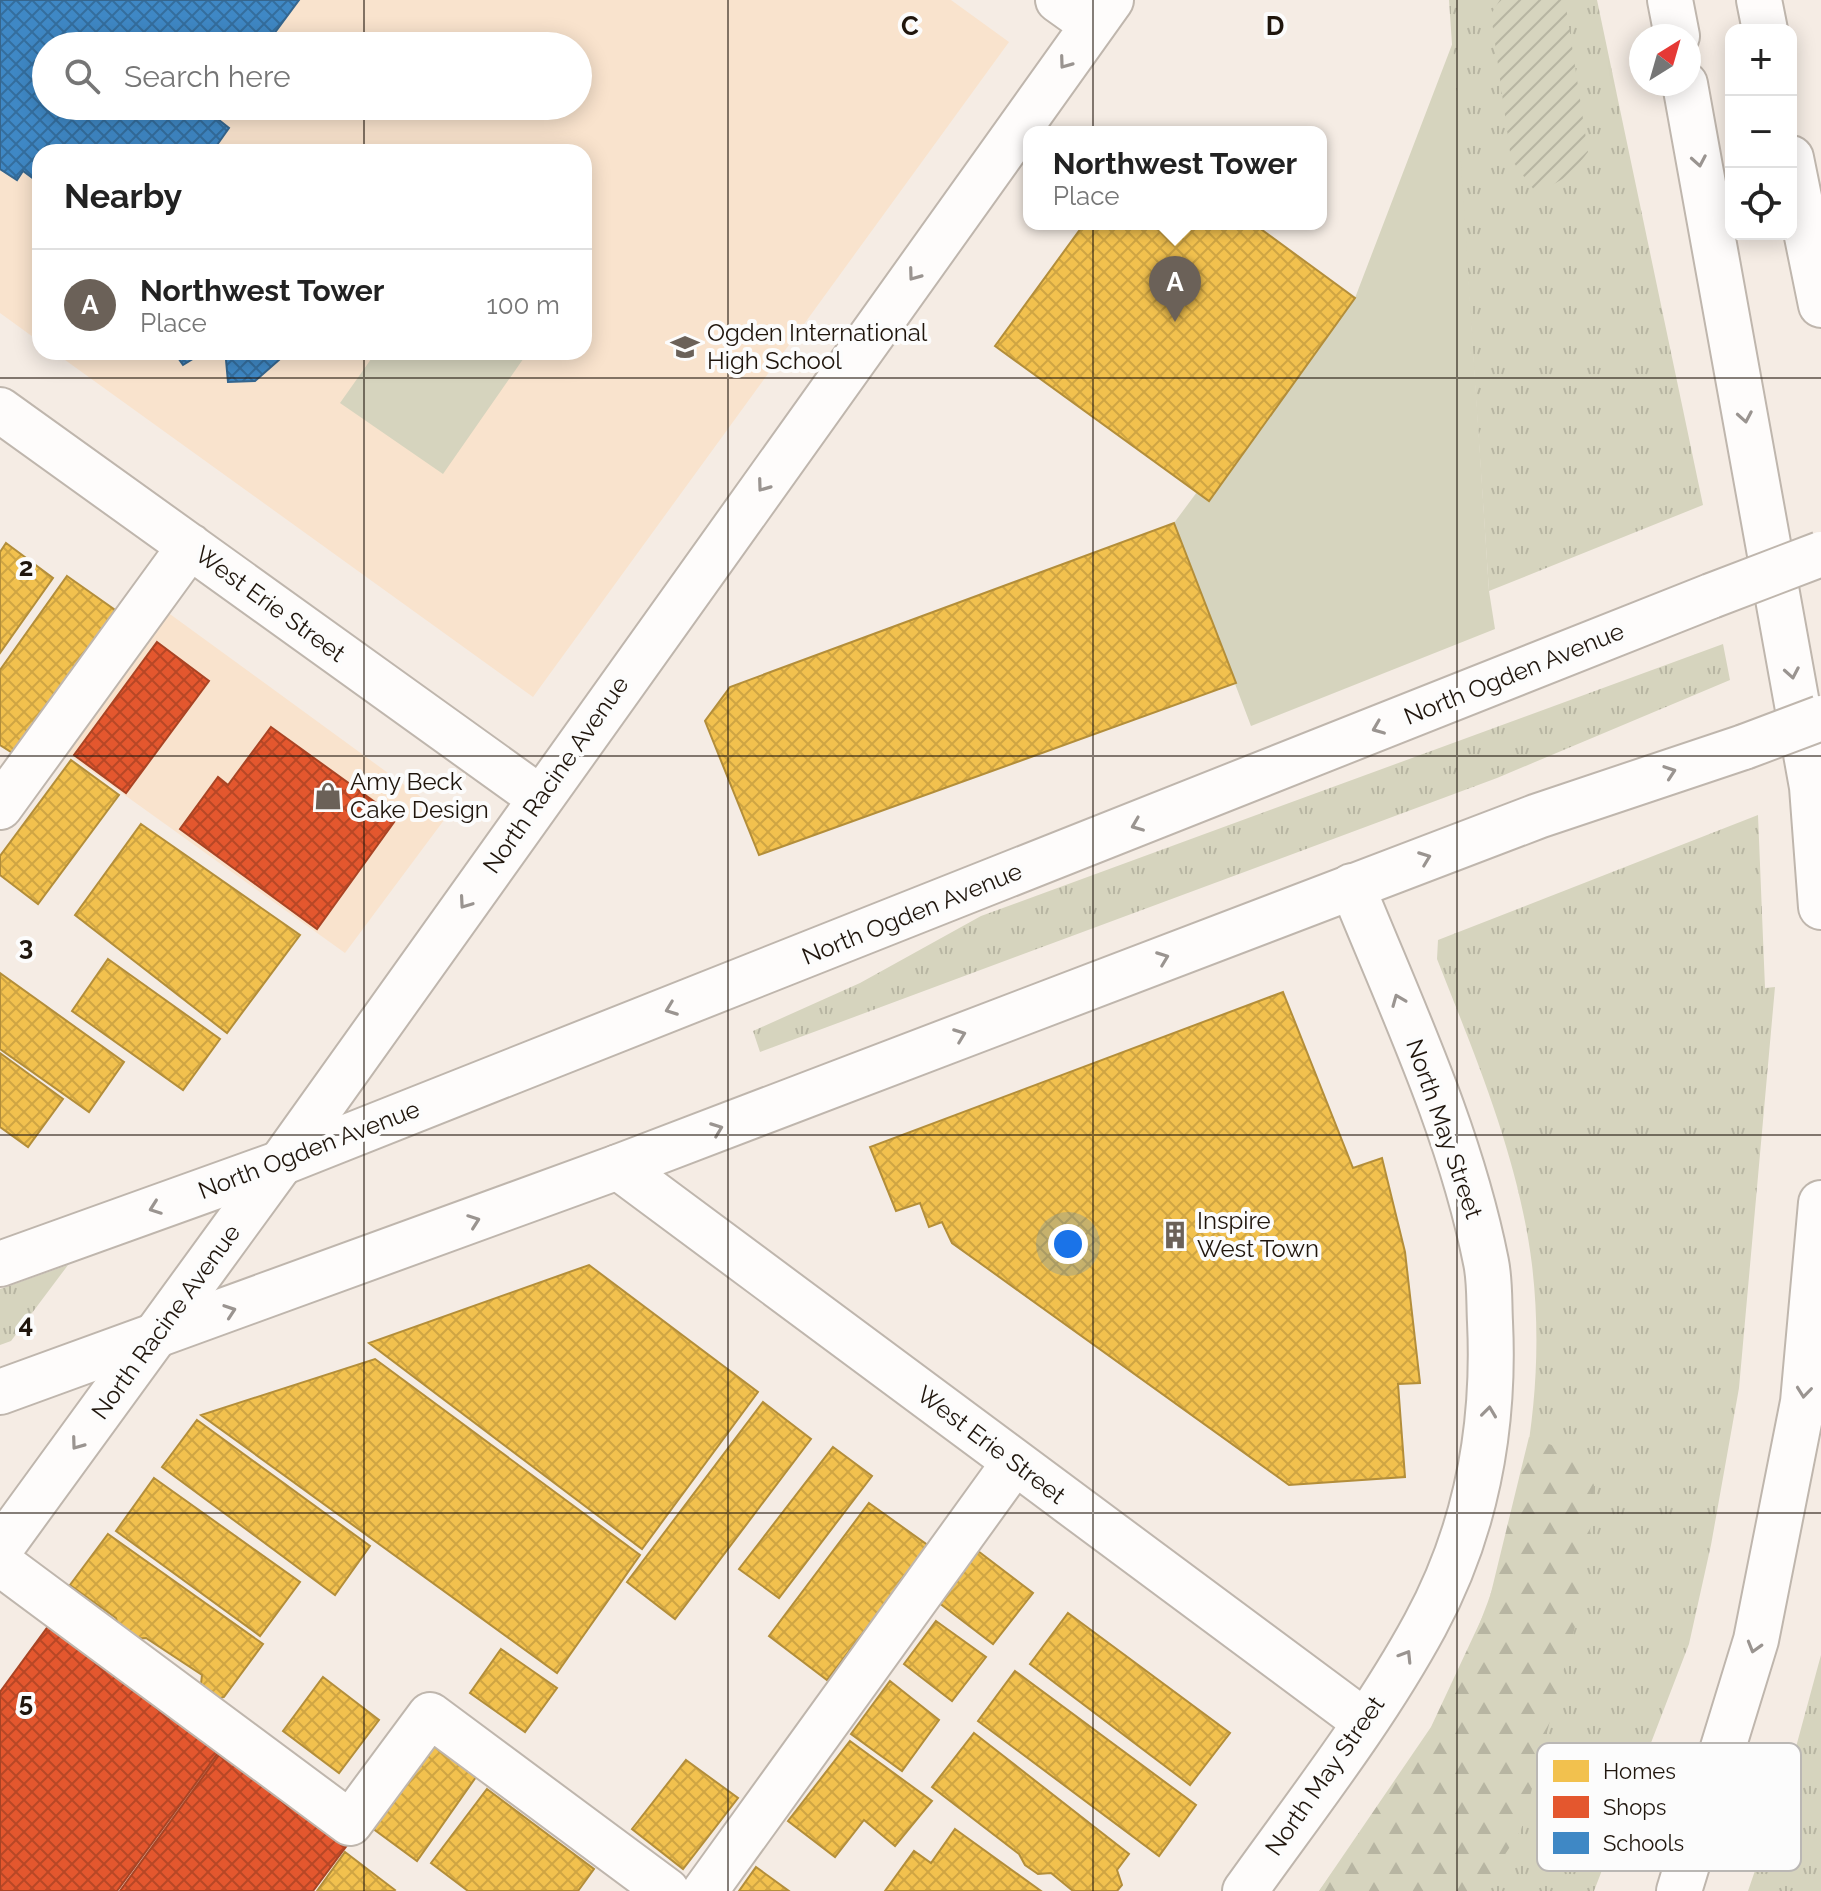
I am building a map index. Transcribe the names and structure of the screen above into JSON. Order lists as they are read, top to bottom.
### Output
{
  "streets": {
    "main road": [
      "West Erie Street",
      "North Ogden Avenue",
      "North Racine Avenue",
      "North May Street"
    ]
  },
  "crossings": [
    ["West Erie Street", "North Racine Avenue"],
    ["West Erie Street", "North May Street"],
    ["North Ogden Avenue", "North Racine Avenue"]
  ],
  "one_way": ["North Racine Avenue"],
  "places": {
    "school or university": ["Ogden International High School"],
    "shop": ["Amy Beck Cake Design"],
    "building": ["Inspire West Town"]
  },
  "legend": ["Homes", "Shops", "Schools"],
  "north": "top right",
  "page": {
    "map_buttons": ["+", "−"],
    "search": "Search here",
    "popup": ["Northwest Tower", "Place"],
    "heading": "Nearby",
    "list": [
      {
        "mark": "A",
        "name": "Northwest Tower",
        "note": "Place",
        "value": "100 m"
      }
    ],
    "pins": "A"
  },
  "grid": {
    "columns": ["C", "D"],
    "rows": [
      "2",
      "3",
      "4",
      "5"
    ]
  }
}
